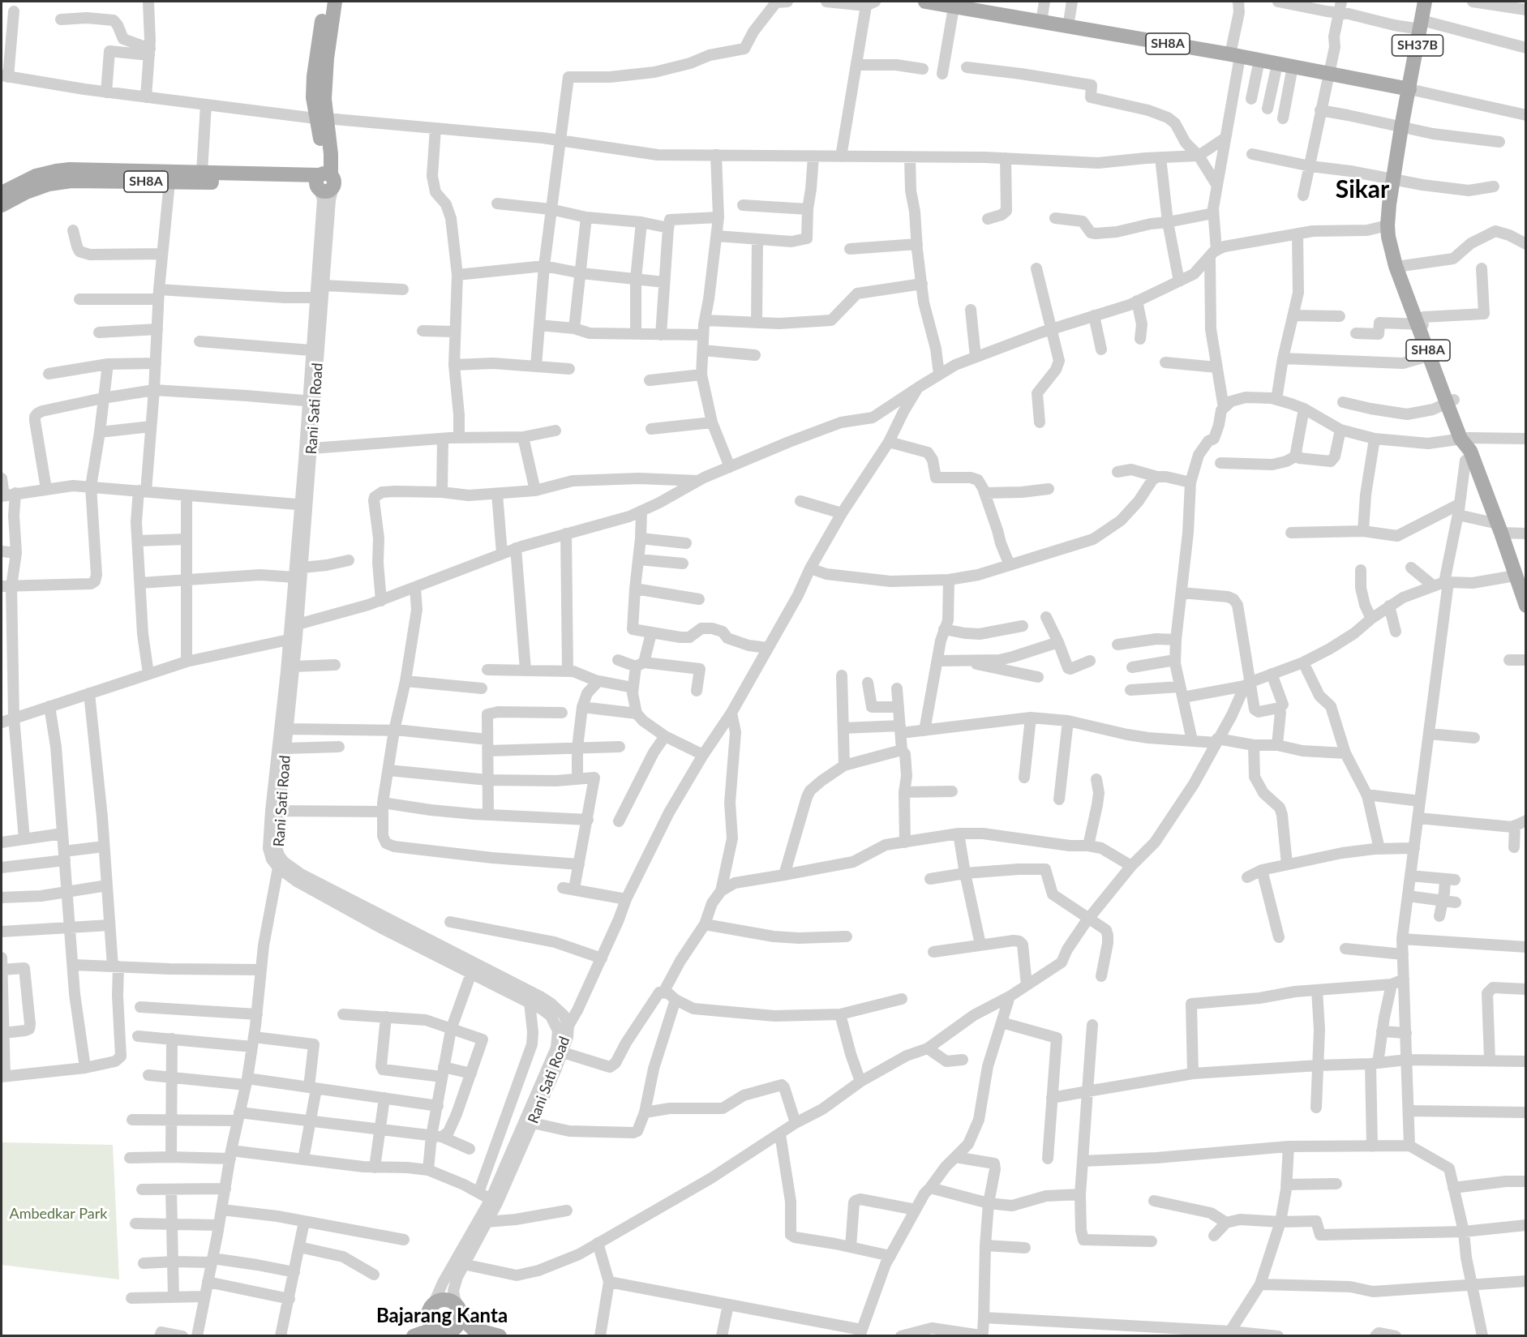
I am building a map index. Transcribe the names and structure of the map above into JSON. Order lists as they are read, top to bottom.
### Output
{
  "streets": {
    "main road": ["SH8A", "SH37B"],
    "street": ["Rani Sati Road"]
  },
  "crossings": [
    ["SH8A", "SH37B"],
    ["SH8A", "Rani Sati Road"]
  ],
  "districts": ["Sikar", "Bajarang Kanta"],
  "parks": ["Ambedkar Park"]
}
